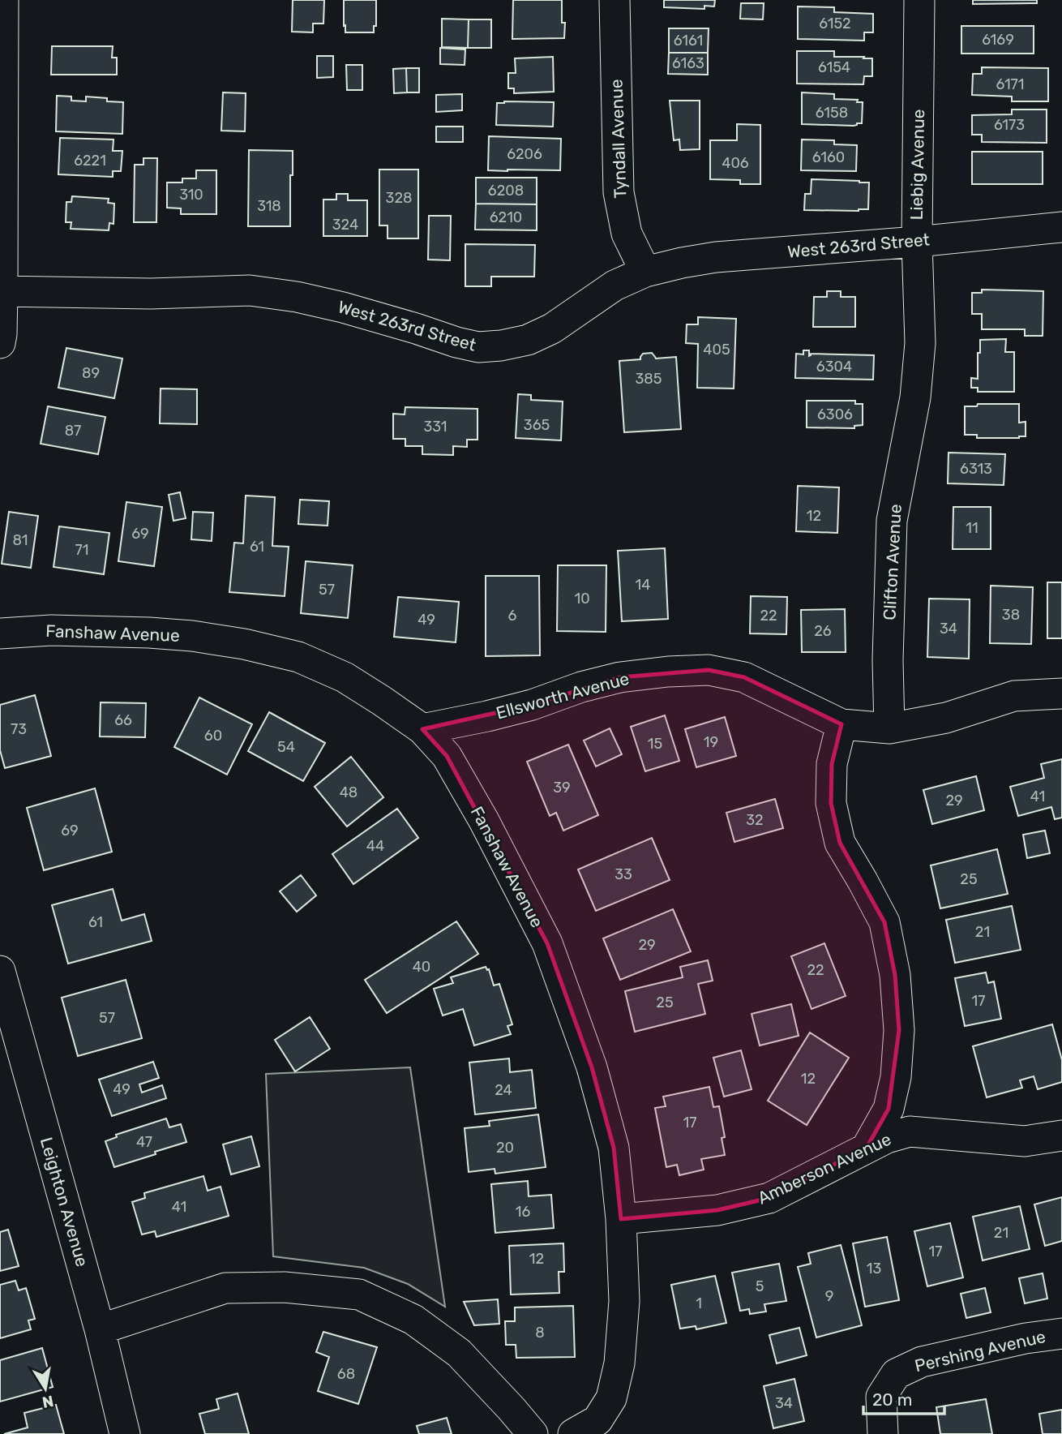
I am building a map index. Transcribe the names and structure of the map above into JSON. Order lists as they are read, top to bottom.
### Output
{
  "streets": {
    "street": [
      "Tyndall Avenue",
      "Liebig Avenue",
      "West 263rd Street",
      "Clifton Avenue",
      "Fanshaw Avenue",
      "Ellsworth Avenue",
      "Amberson Avenue",
      "Leighton Avenue",
      "Pershing Avenue"
    ]
  },
  "crossings": [
    ["Tyndall Avenue", "West 263rd Street"],
    ["Liebig Avenue", "West 263rd Street"],
    ["Liebig Avenue", "Clifton Avenue"],
    ["Clifton Avenue", "Ellsworth Avenue"],
    ["Fanshaw Avenue", "Ellsworth Avenue"],
    ["Fanshaw Avenue", "Amberson Avenue"]
  ],
  "house_numbers": [
    "6152",
    "6169",
    "6161",
    "6163",
    "6154",
    "6171",
    "6158",
    "6173",
    "6206",
    "6160",
    "6221",
    "406",
    "6208",
    "310",
    "328",
    "318",
    "6210",
    "324",
    "405",
    "6304",
    "89",
    "385",
    "6306",
    "365",
    "331",
    "87",
    "6313",
    "12",
    "11",
    "69",
    "81",
    "61",
    "71",
    "14",
    "57",
    "10",
    "38",
    "6",
    "22",
    "49",
    "34",
    "26",
    "66",
    "73",
    "60",
    "19",
    "15",
    "54",
    "39",
    "48",
    "41",
    "29",
    "32",
    "69",
    "44",
    "33",
    "25",
    "61",
    "21",
    "29",
    "40",
    "22",
    "17",
    "25",
    "57",
    "12",
    "49",
    "24",
    "17",
    "47",
    "20",
    "41",
    "16",
    "21",
    "17",
    "12",
    "13",
    "5",
    "9",
    "1",
    "8",
    "68",
    "34"
  ],
  "scale_bar": "20 m",
  "north": "bottom"
}
